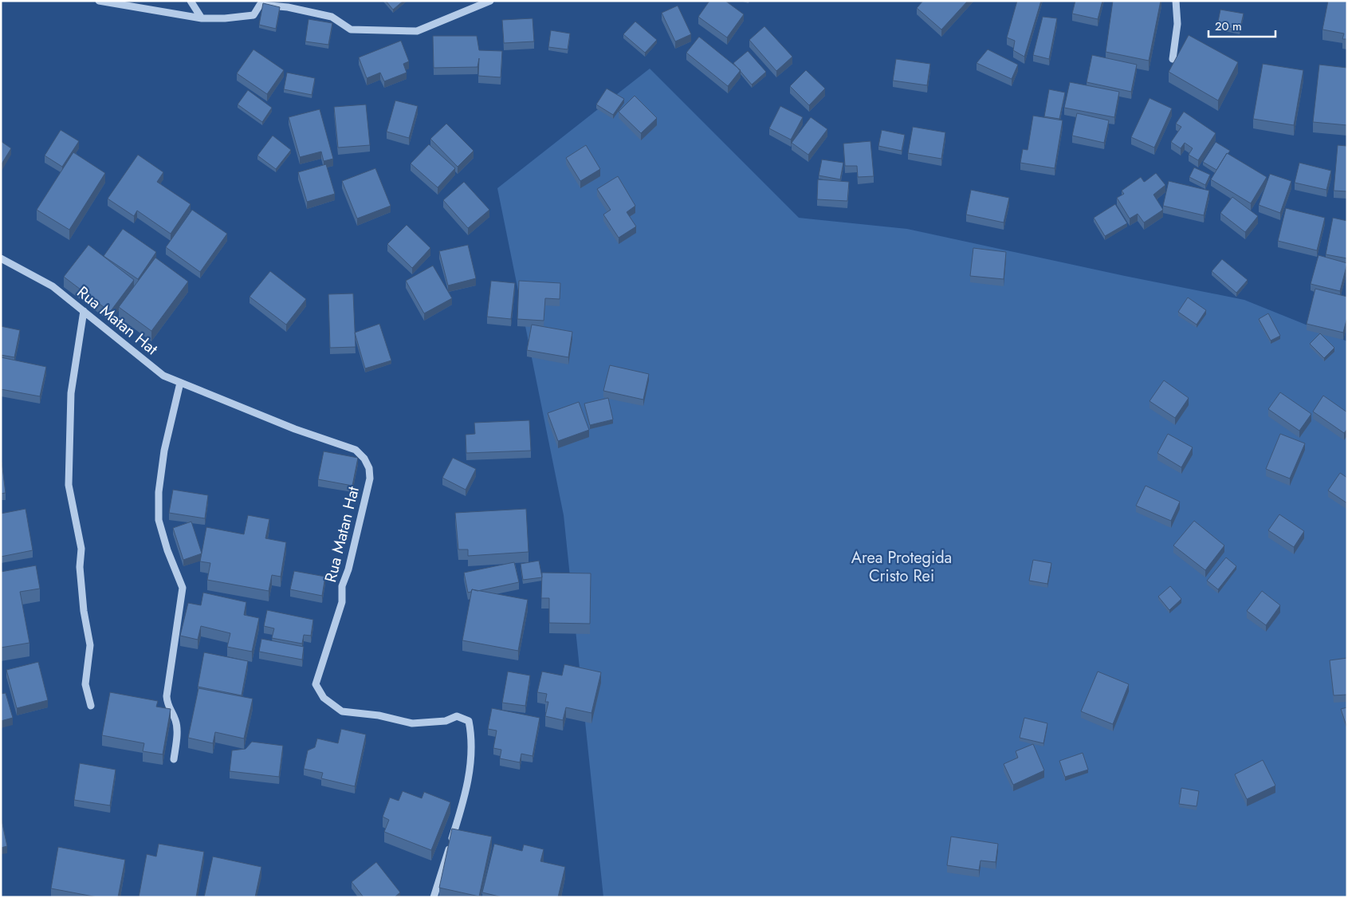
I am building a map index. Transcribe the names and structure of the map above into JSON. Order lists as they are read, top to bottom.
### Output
{
  "streets": {
    "street": ["Rua Matan Hat"]
  },
  "parks": ["Area Protegida Cristo Rei"],
  "scale_bar": "20 m"
}
